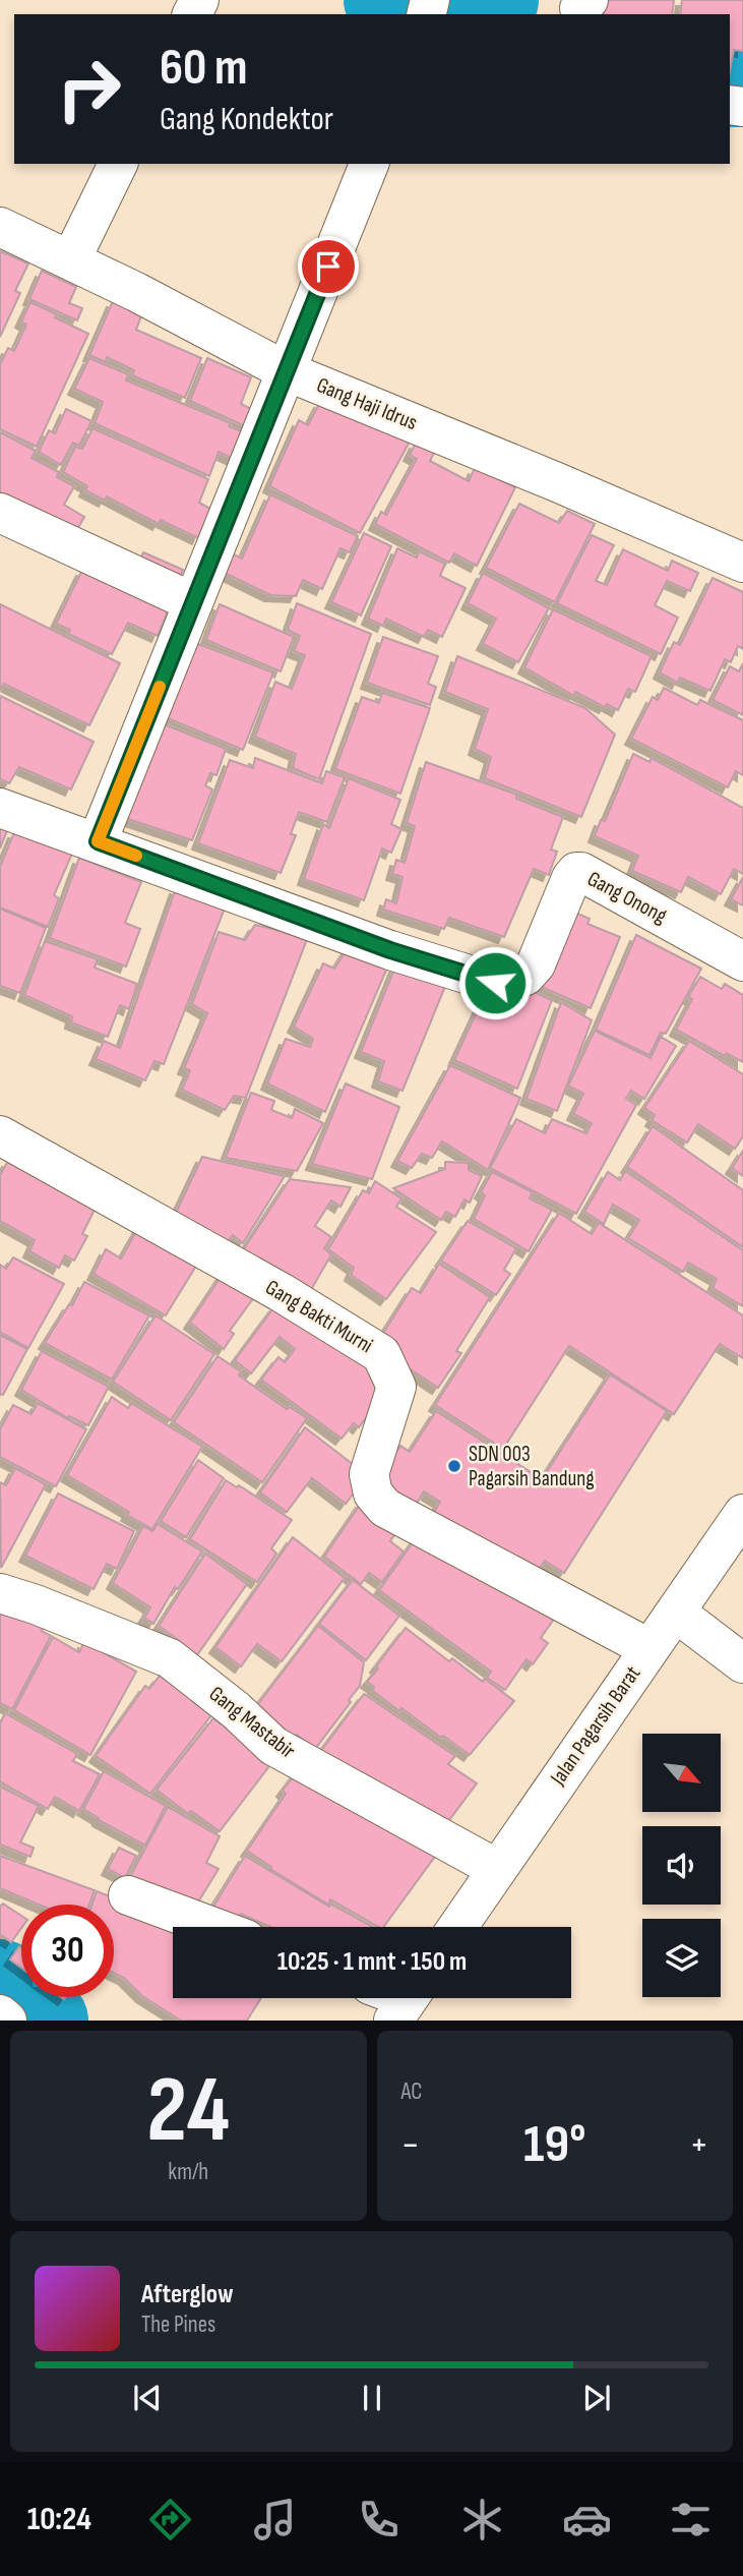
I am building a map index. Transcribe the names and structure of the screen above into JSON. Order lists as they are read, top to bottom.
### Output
{
  "streets": {
    "street": [
      "Gang Haji Idrus",
      "Gang Onong",
      "Gang Bakti Murni",
      "Gang Mastabir",
      "Jalan Pagarsih Barat"
    ]
  },
  "crossings": [
    ["Gang Bakti Murni", "Jalan Pagarsih Barat"],
    ["Gang Mastabir", "Jalan Pagarsih Barat"]
  ],
  "places": ["SDN 003 Pagarsih Bandung"],
  "north": "bottom right",
  "page": {
    "turn": ["60 m", "Gang Kondektor"],
    "limit": "30",
    "trip": "10:25 · 1 mnt · 150 m",
    "tile": [
      ["24", "km/h"],
      "AC"
    ],
    "heat": ["−", "19°", "+"],
    "song": ["Afterglow", "The Pines"],
    "tabs": "10:24"
  }
}
